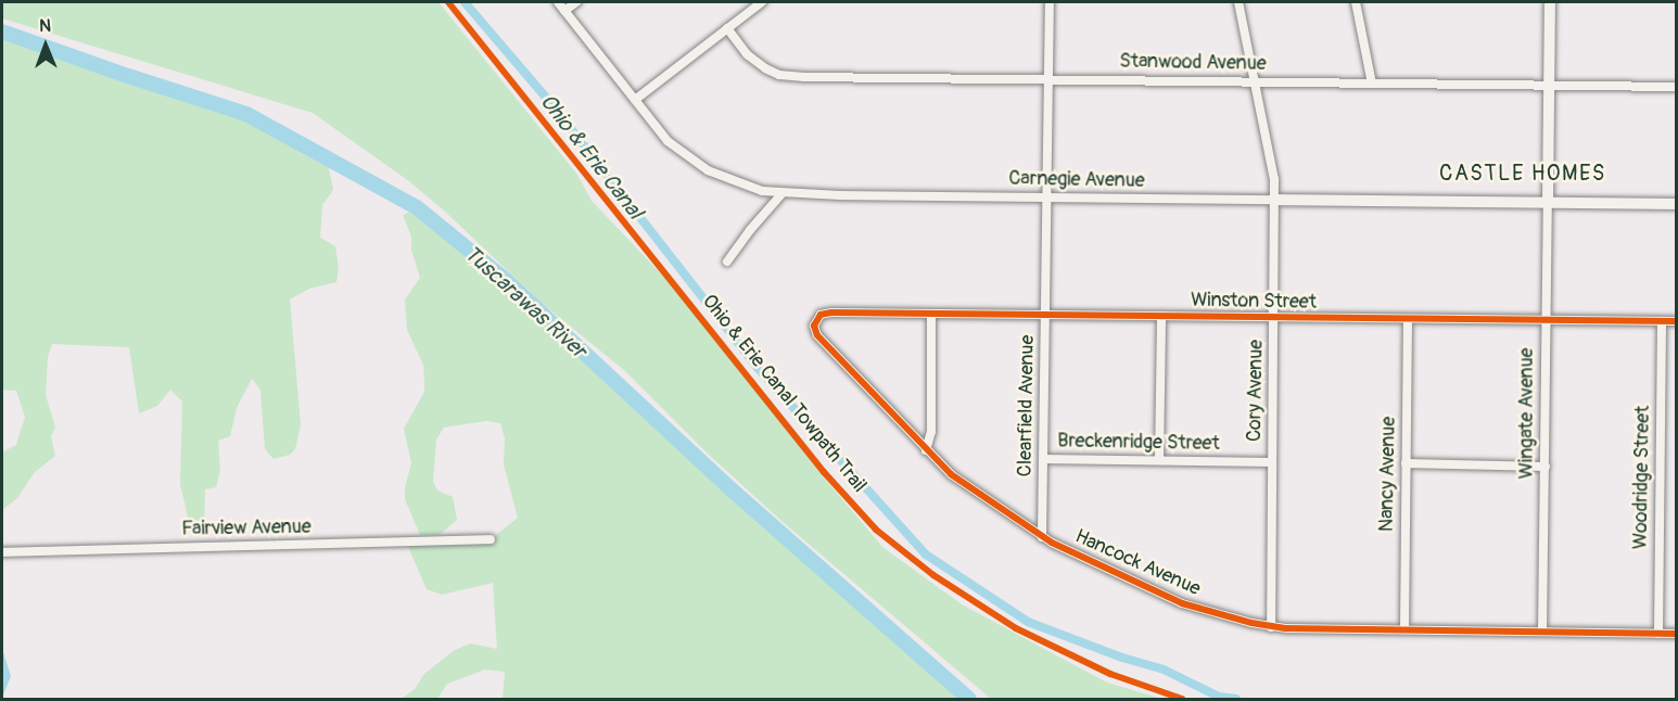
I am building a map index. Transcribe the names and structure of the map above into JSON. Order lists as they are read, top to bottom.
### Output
{
  "streets": {
    "street": [
      "Stanwood Avenue",
      "Carnegie Avenue",
      "Winston Street",
      "Cory Avenue",
      "Clearfield Avenue",
      "Wingate Avenue",
      "Breckenridge Street",
      "Nancy Avenue",
      "Woodridge Street",
      "Fairview Avenue",
      "Hancock Avenue"
    ],
    "cycle path": ["Ohio & Erie Canal Towpath Trail"]
  },
  "crossings": [
    ["Stanwood Avenue", "Cory Avenue"],
    ["Stanwood Avenue", "Clearfield Avenue"],
    ["Stanwood Avenue", "Wingate Avenue"],
    ["Carnegie Avenue", "Cory Avenue"],
    ["Carnegie Avenue", "Clearfield Avenue"],
    ["Carnegie Avenue", "Wingate Avenue"],
    ["Winston Street", "Cory Avenue"],
    ["Winston Street", "Clearfield Avenue"],
    ["Winston Street", "Wingate Avenue"],
    ["Winston Street", "Nancy Avenue"],
    ["Winston Street", "Woodridge Street"],
    ["Winston Street", "Hancock Avenue"],
    ["Cory Avenue", "Breckenridge Street"],
    ["Cory Avenue", "Hancock Avenue"],
    ["Clearfield Avenue", "Breckenridge Street"],
    ["Clearfield Avenue", "Hancock Avenue"],
    ["Wingate Avenue", "Hancock Avenue"],
    ["Nancy Avenue", "Hancock Avenue"],
    ["Woodridge Street", "Hancock Avenue"]
  ],
  "districts": ["CASTLE HOMES"],
  "water": ["Ohio & Erie Canal", "Tuscarawas River"],
  "north": "top"
}
